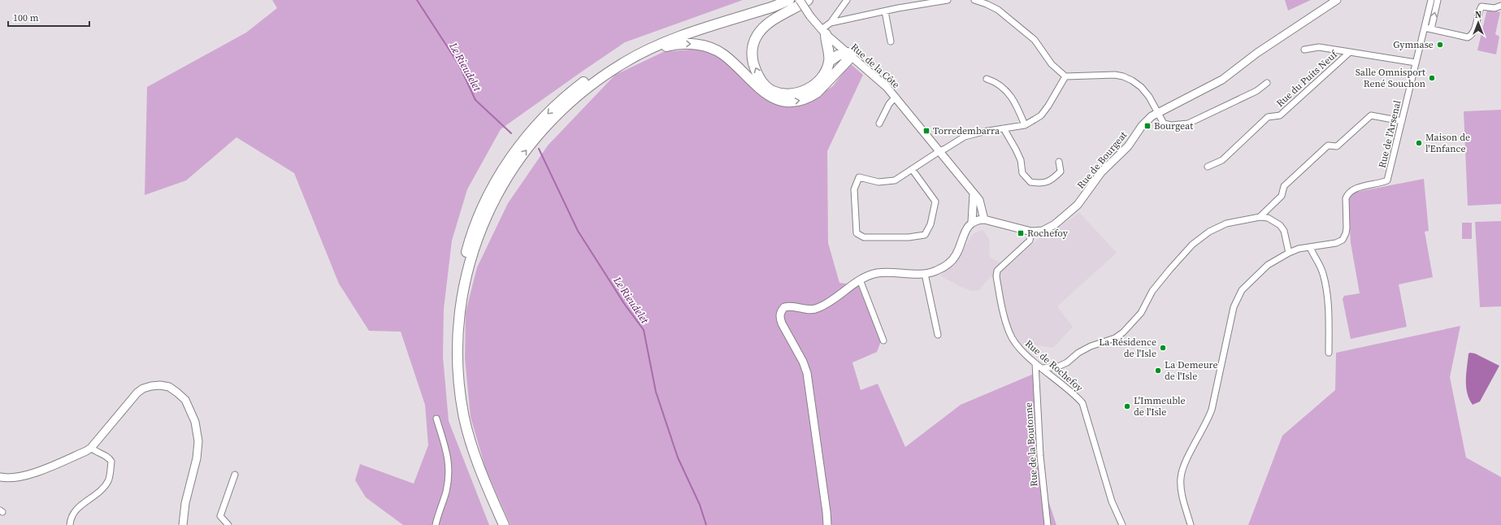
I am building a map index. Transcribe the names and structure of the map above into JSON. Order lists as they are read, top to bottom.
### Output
{
  "streets": {
    "street": [
      "Rue de la Côte",
      "Rue du Puits Neuf",
      "Rue de l'Arsenal",
      "Rue de Bourgeat",
      "Rue de Rochefoy",
      "Rue de la Boutonne"
    ]
  },
  "crossings": [
    ["Rue de la Côte", "Rue de Bourgeat"],
    ["Rue du Puits Neuf", "Rue de l'Arsenal"],
    ["Rue de Bourgeat", "Rue de Rochefoy"],
    ["Rue de Rochefoy", "Rue de la Boutonne"]
  ],
  "water": ["Le Rieudelet"],
  "places": {
    "other": [
      "Gymnase",
      "Salle Omnisport René Souchon",
      "Maison de l'Enfance",
      "La Résidence de l'Isle",
      "La Demeure de l'Isle",
      "L'Immeuble de l'Isle"
    ],
    "transit": ["Bourgeat", "Torredembarra", "Rochefoy"]
  },
  "scale_bar": "100 m",
  "north": "top"
}
